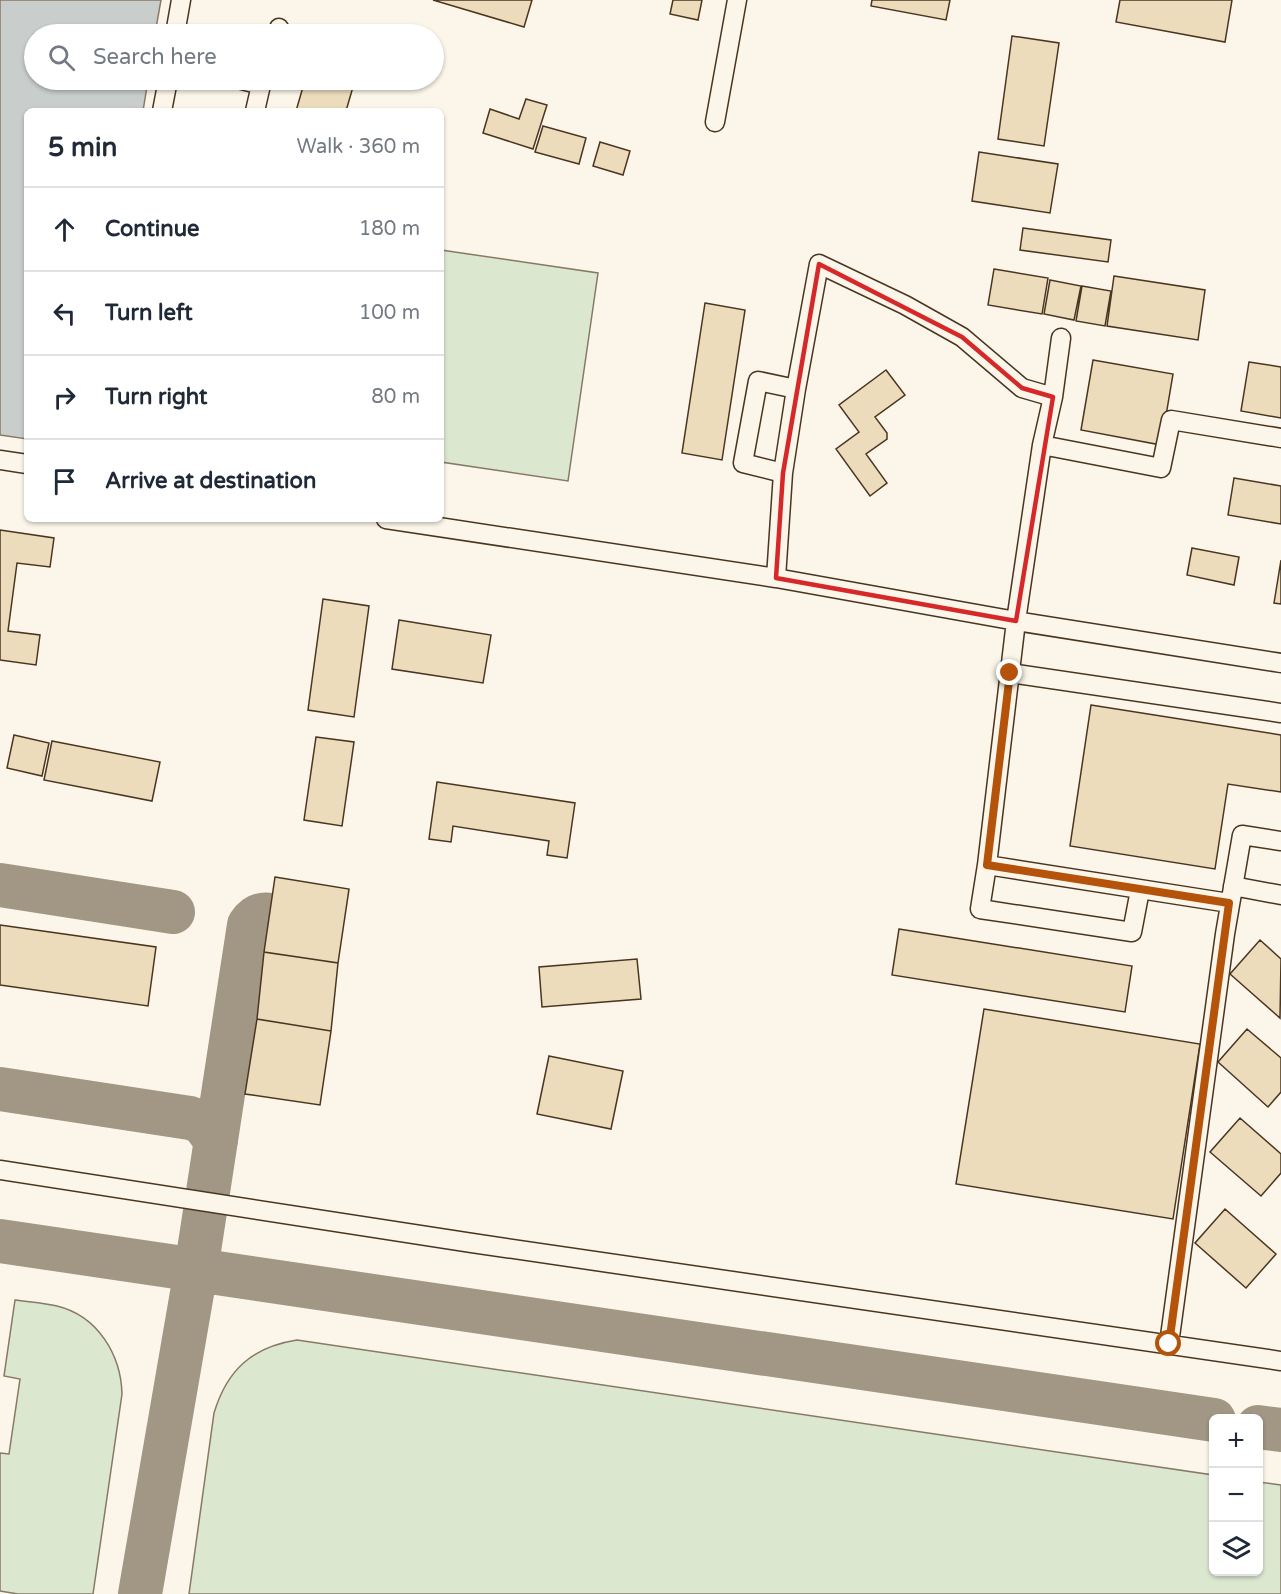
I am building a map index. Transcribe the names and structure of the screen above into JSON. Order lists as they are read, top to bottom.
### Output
{
  "page": {
    "search": "Search here",
    "heading": ["5 min", "Walk · 360 m"],
    "list": [
      ["Continue", "180 m"],
      ["Turn left", "100 m"],
      ["Turn right", "80 m"],
      "Arrive at destination"
    ],
    "map_buttons": ["+", "−"]
  }
}
